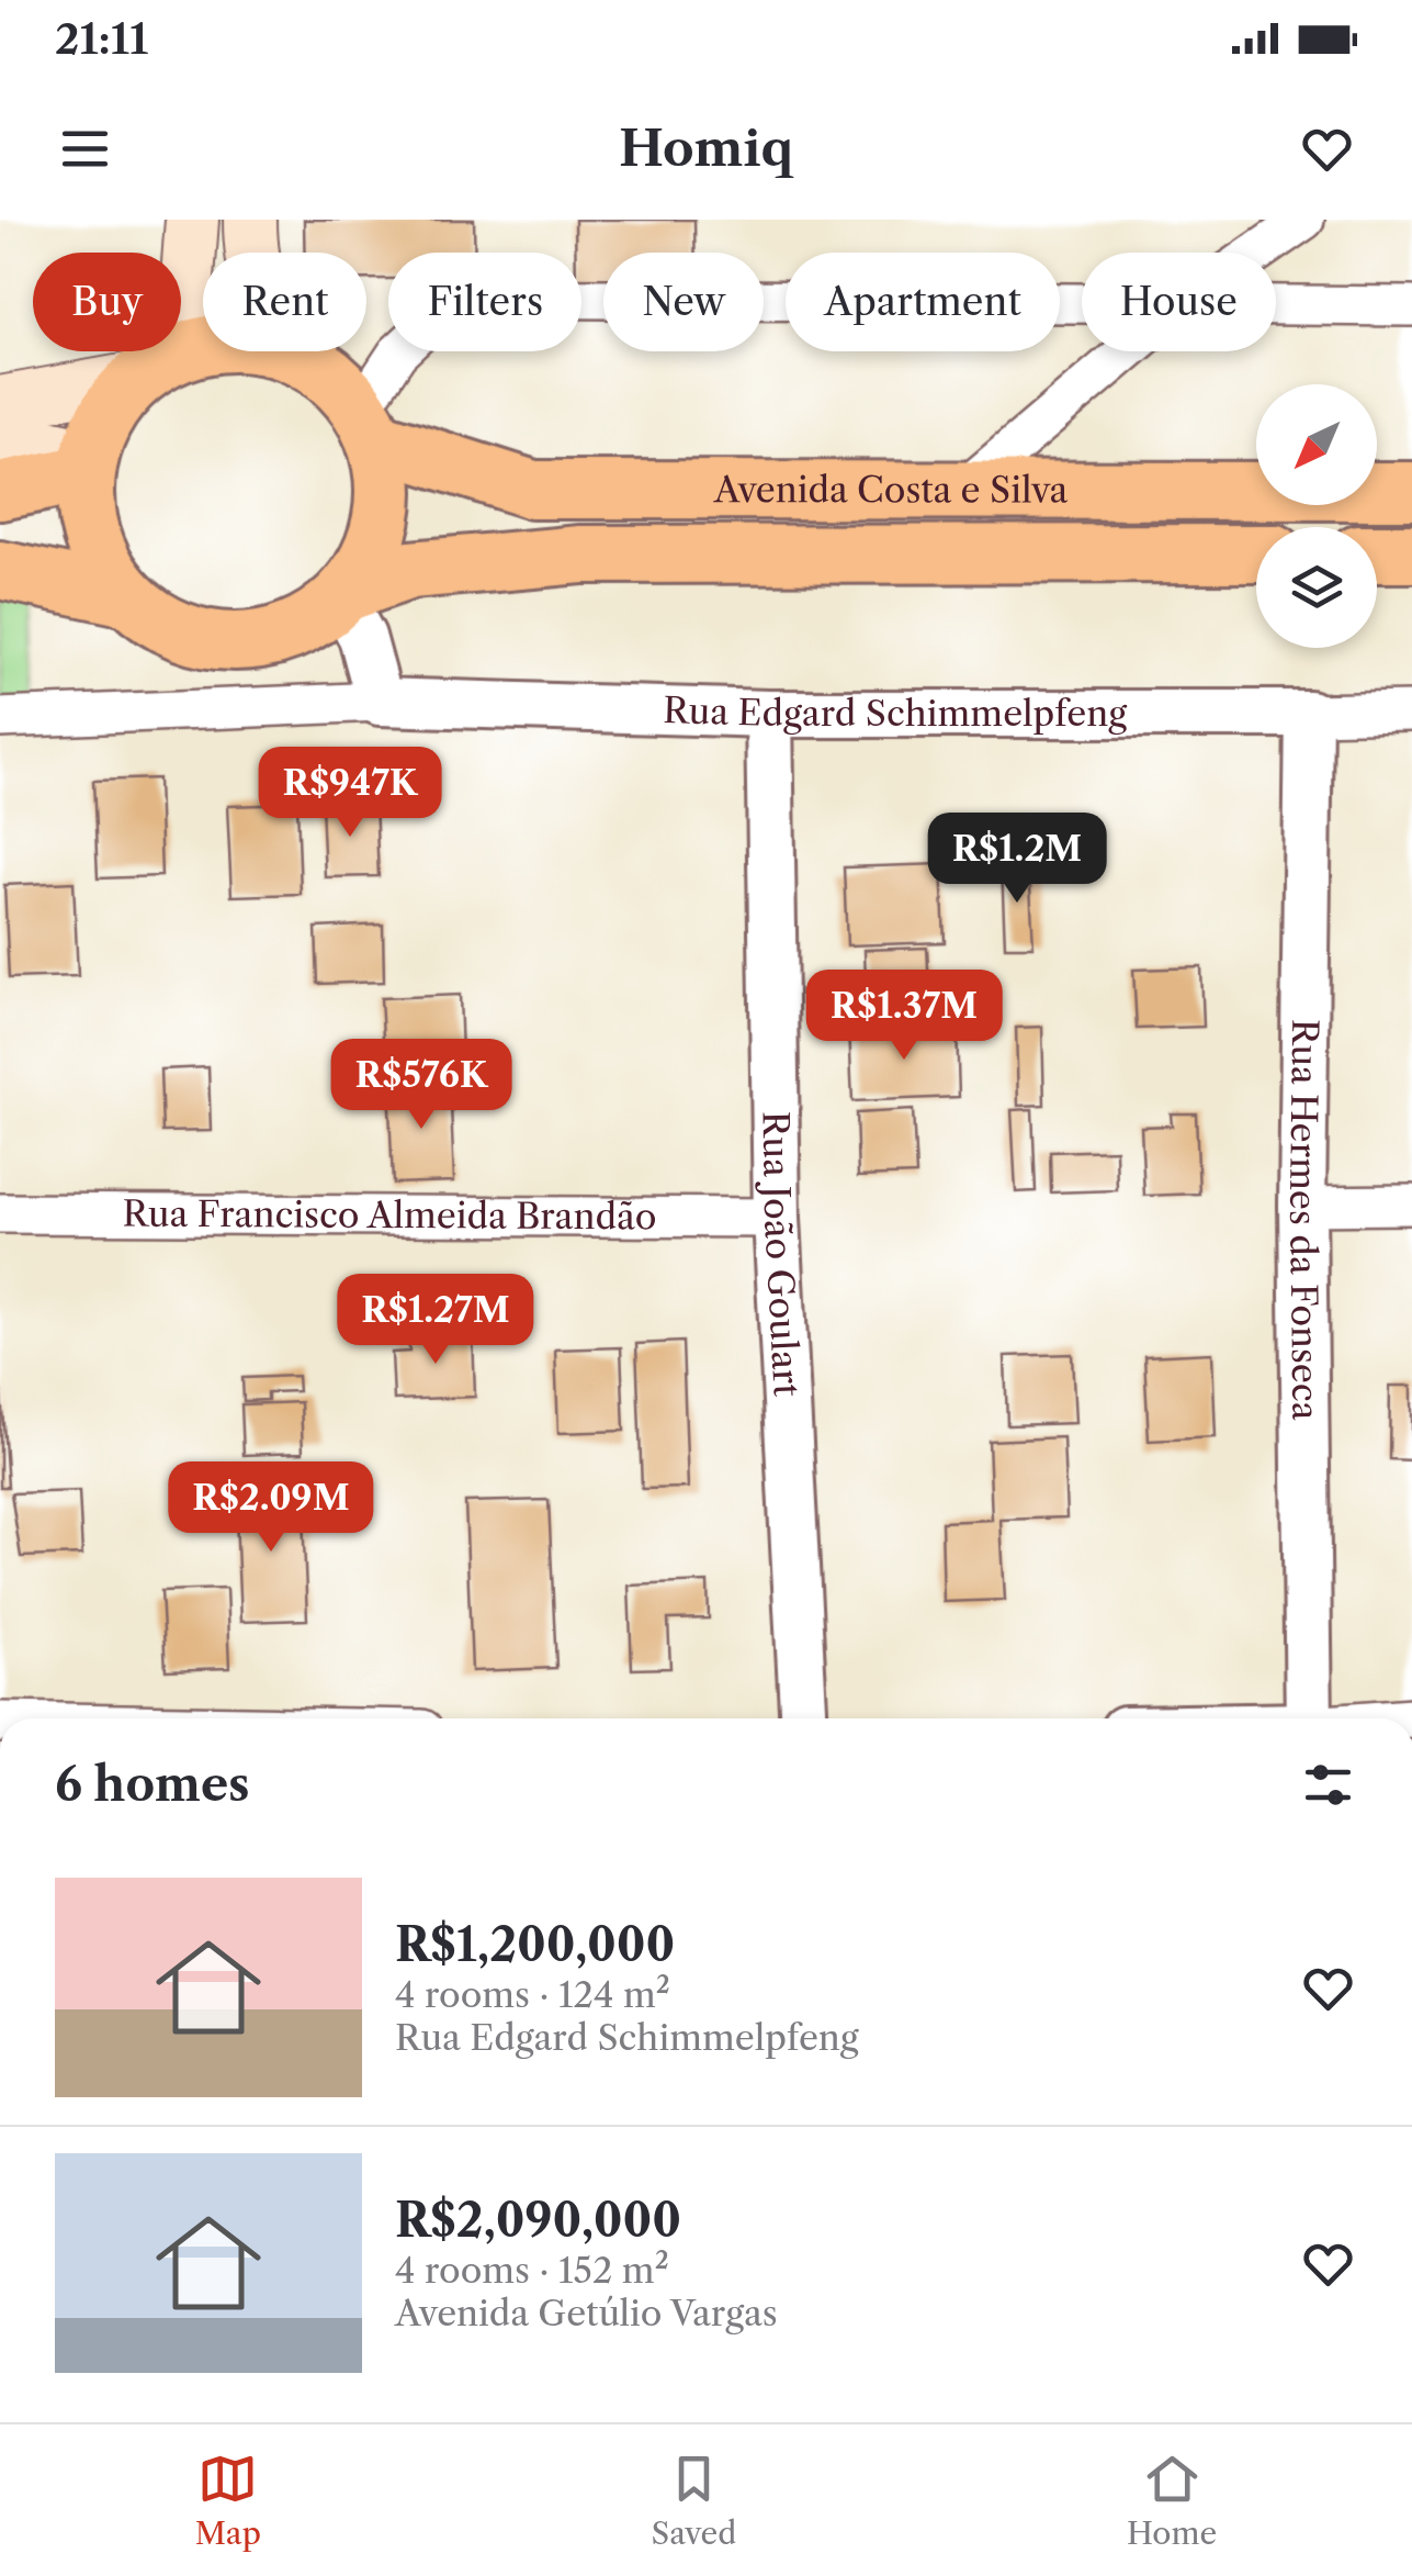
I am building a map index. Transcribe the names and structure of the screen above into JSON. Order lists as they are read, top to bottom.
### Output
{
  "streets": {
    "main road": ["Avenida Costa e Silva"],
    "street": [
      "Rua Edgard Schimmelpfeng",
      "Rua Francisco Almeida Brandão",
      "Rua Hermes da Fonseca",
      "Rua João Goulart"
    ]
  },
  "crossings": [
    ["Rua Edgard Schimmelpfeng", "Rua Hermes da Fonseca"],
    ["Rua Edgard Schimmelpfeng", "Rua João Goulart"],
    ["Rua Francisco Almeida Brandão", "Rua João Goulart"]
  ],
  "north": "bottom left",
  "page": {
    "status": "21:11",
    "header": "Homiq",
    "chip": [
      "Buy",
      "Rent",
      "Filters",
      "New",
      "Apartment",
      "House"
    ],
    "price": [
      "R$947K",
      "R$1.2M",
      "R$1.37M",
      "R$576K",
      "R$1.27M",
      "R$2.09M"
    ],
    "heading": "6 homes",
    "list": [
      {
        "name": "R$1,200,000",
        "note": "4 rooms · 124 m² · Rua Edgard Schimmelpfeng"
      },
      {
        "name": "R$2,090,000",
        "note": "4 rooms · 152 m² · Avenida Getúlio Vargas"
      }
    ],
    "tabs": ["Map", "Saved", "Home"]
  }
}
